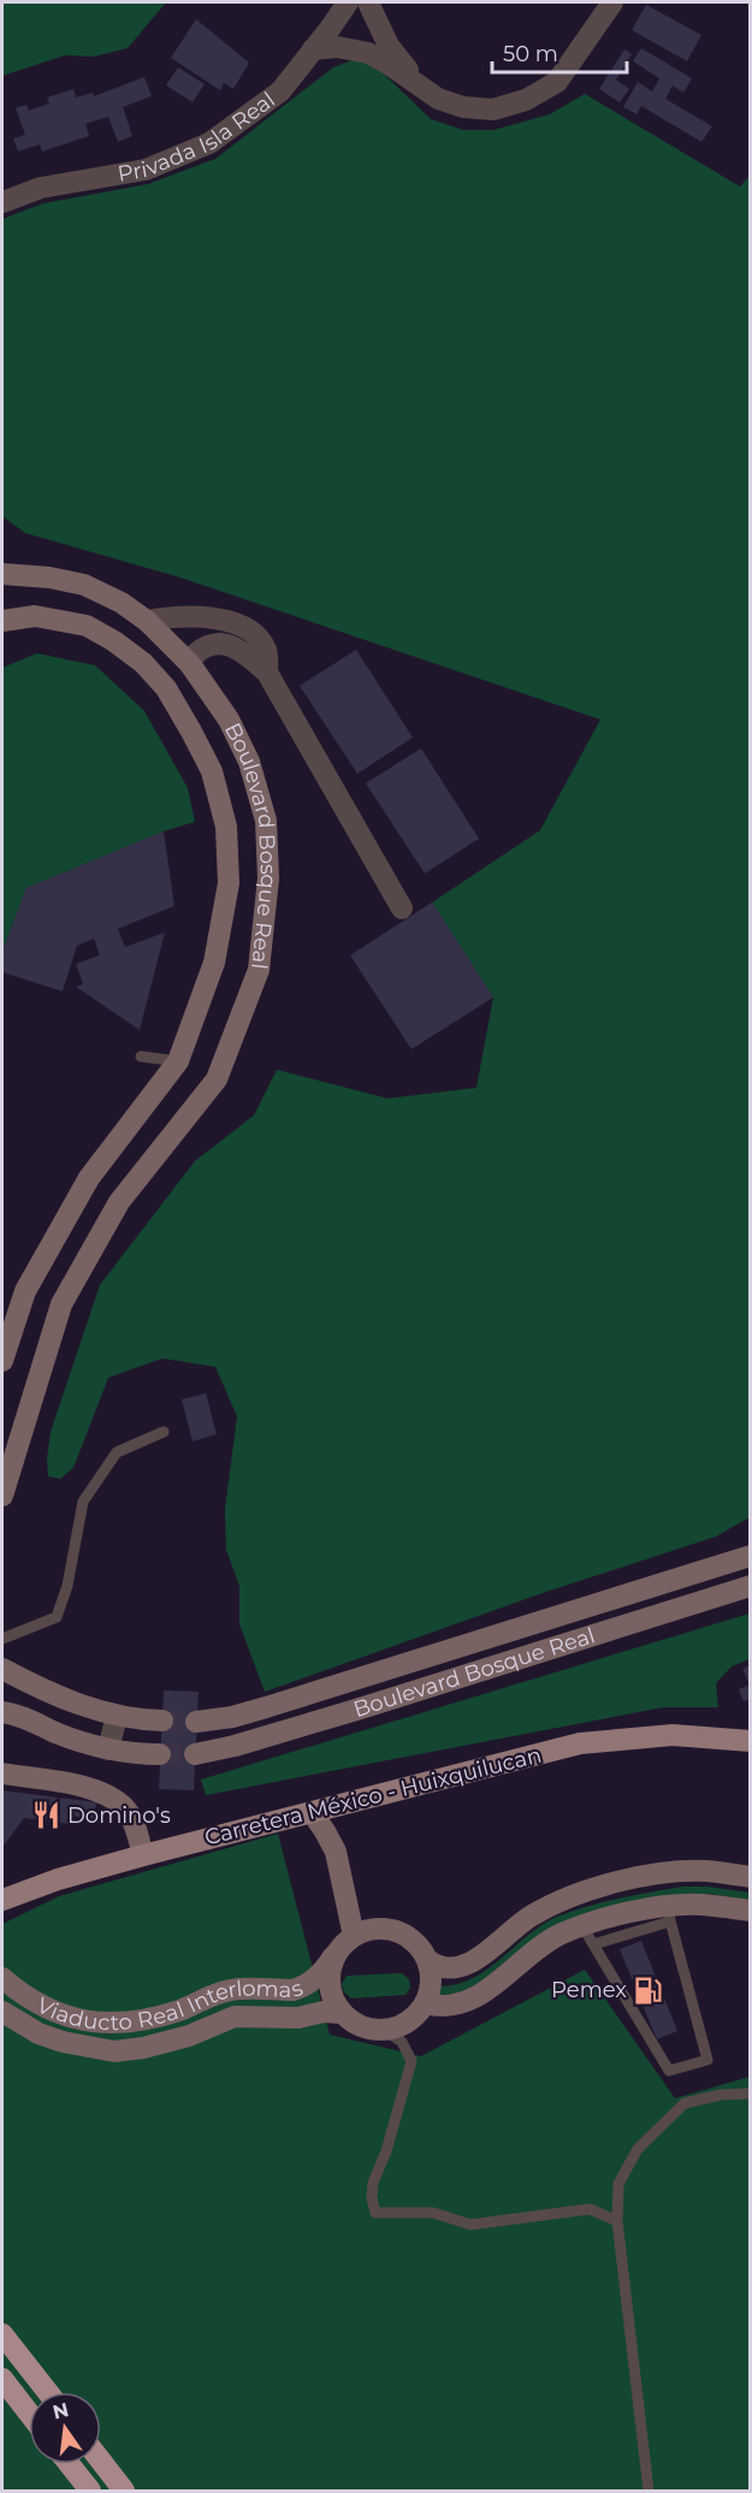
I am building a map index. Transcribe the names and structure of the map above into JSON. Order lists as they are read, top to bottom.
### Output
{
  "streets": {
    "main road": ["Boulevard Bosque Real", "Carretera México - Huixquilucan", "Viaducto Real Interlomas"],
    "street": ["Privada Isla Real"]
  },
  "places": {
    "restaurant": ["Domino's"],
    "fuel station": ["Pemex"]
  },
  "scale_bar": "50 m",
  "north": "top"
}
